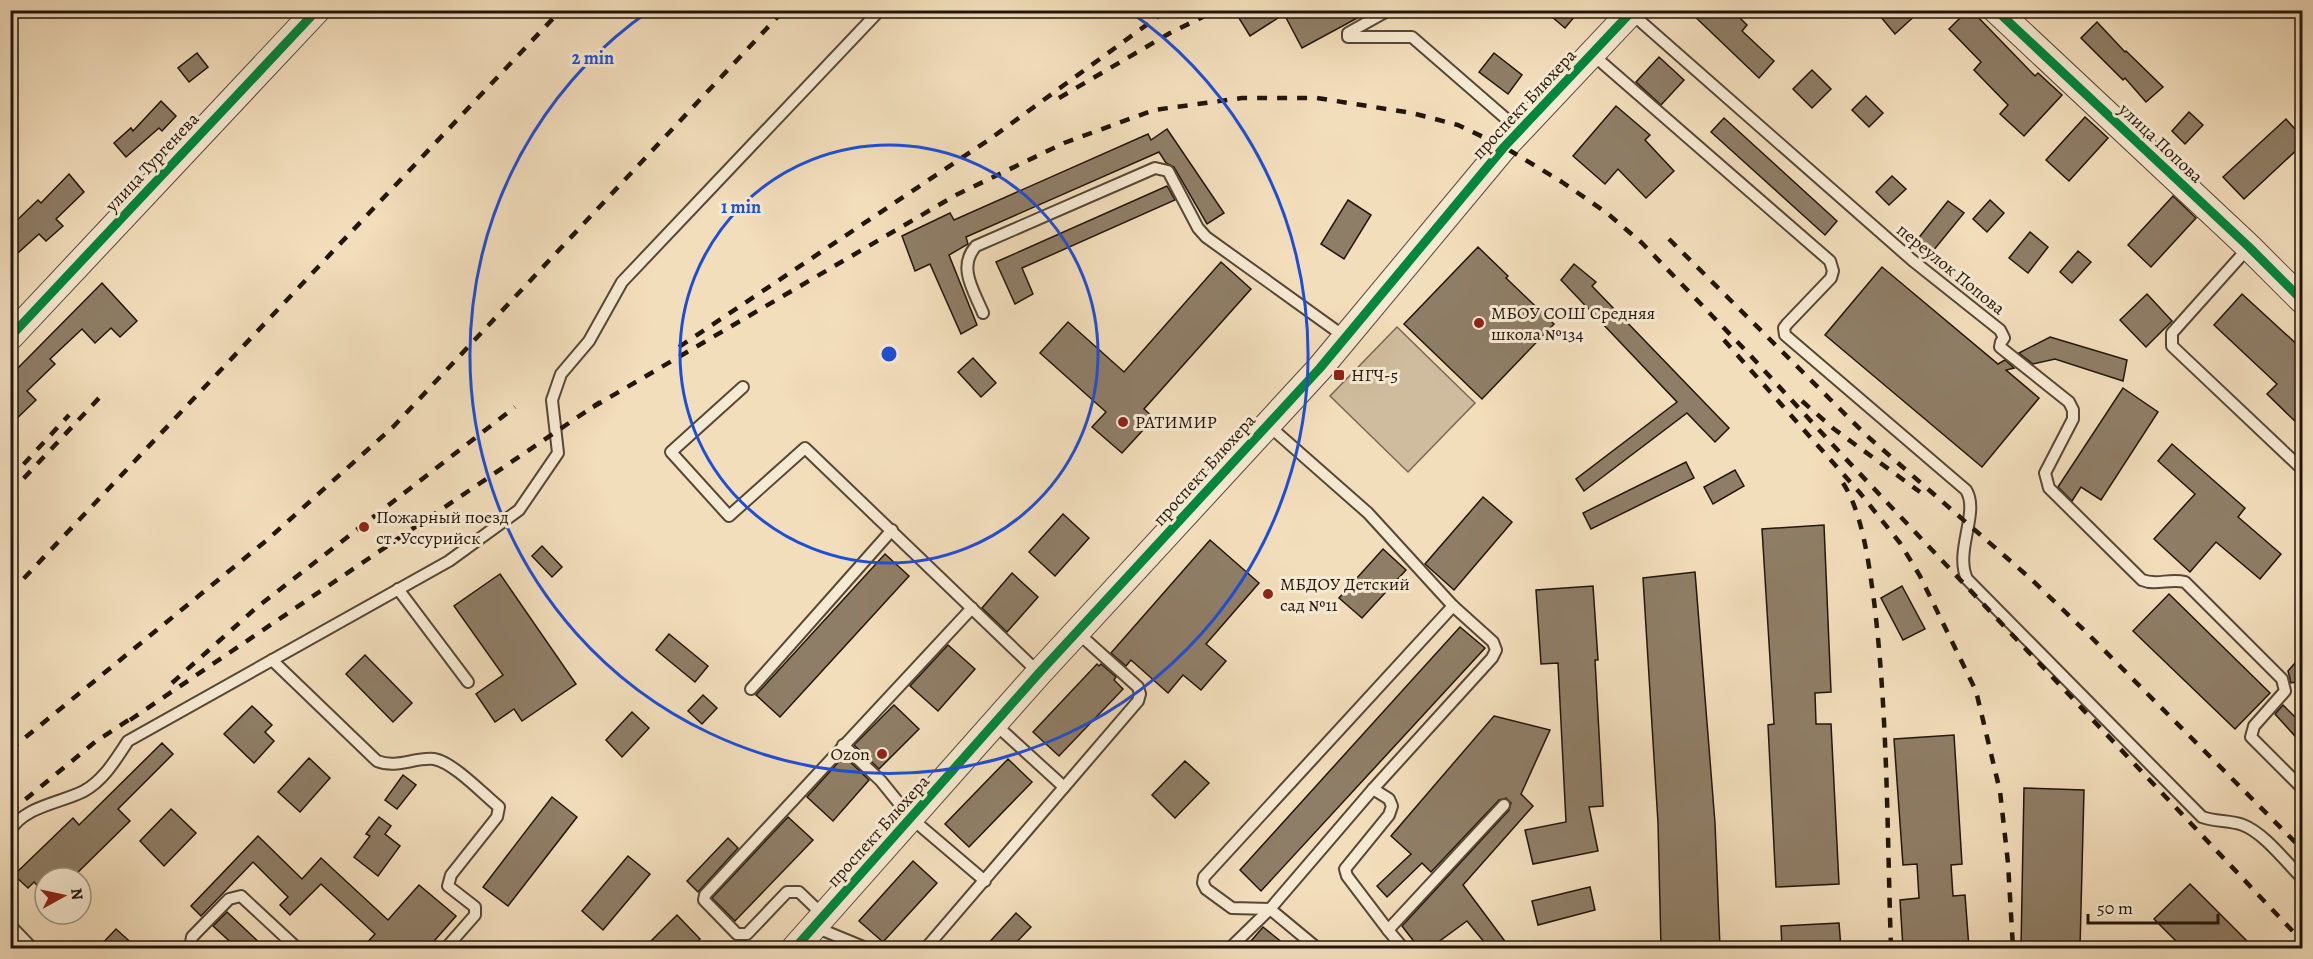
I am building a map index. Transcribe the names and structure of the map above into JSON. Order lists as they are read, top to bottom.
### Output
{
  "streets": {
    "street": ["проспект Блюхера", "улица Попова", "улица Тургенева"],
    "lane": ["переулок Попова"]
  },
  "crossings": [
    ["проспект Блюхера", "переулок Попова"]
  ],
  "places": {
    "other": [
      "МБОУ СОШ Средняя школа №134",
      "РАТИМИР",
      "Пожарный поезд ст. Уссурийск",
      "МБДОУ Детский сад №11",
      "Ozon"
    ],
    "transit": ["НГЧ-5"]
  },
  "scale_bar": "50 m",
  "north": "right",
  "rings": ["2 min", "1 min"]
}
